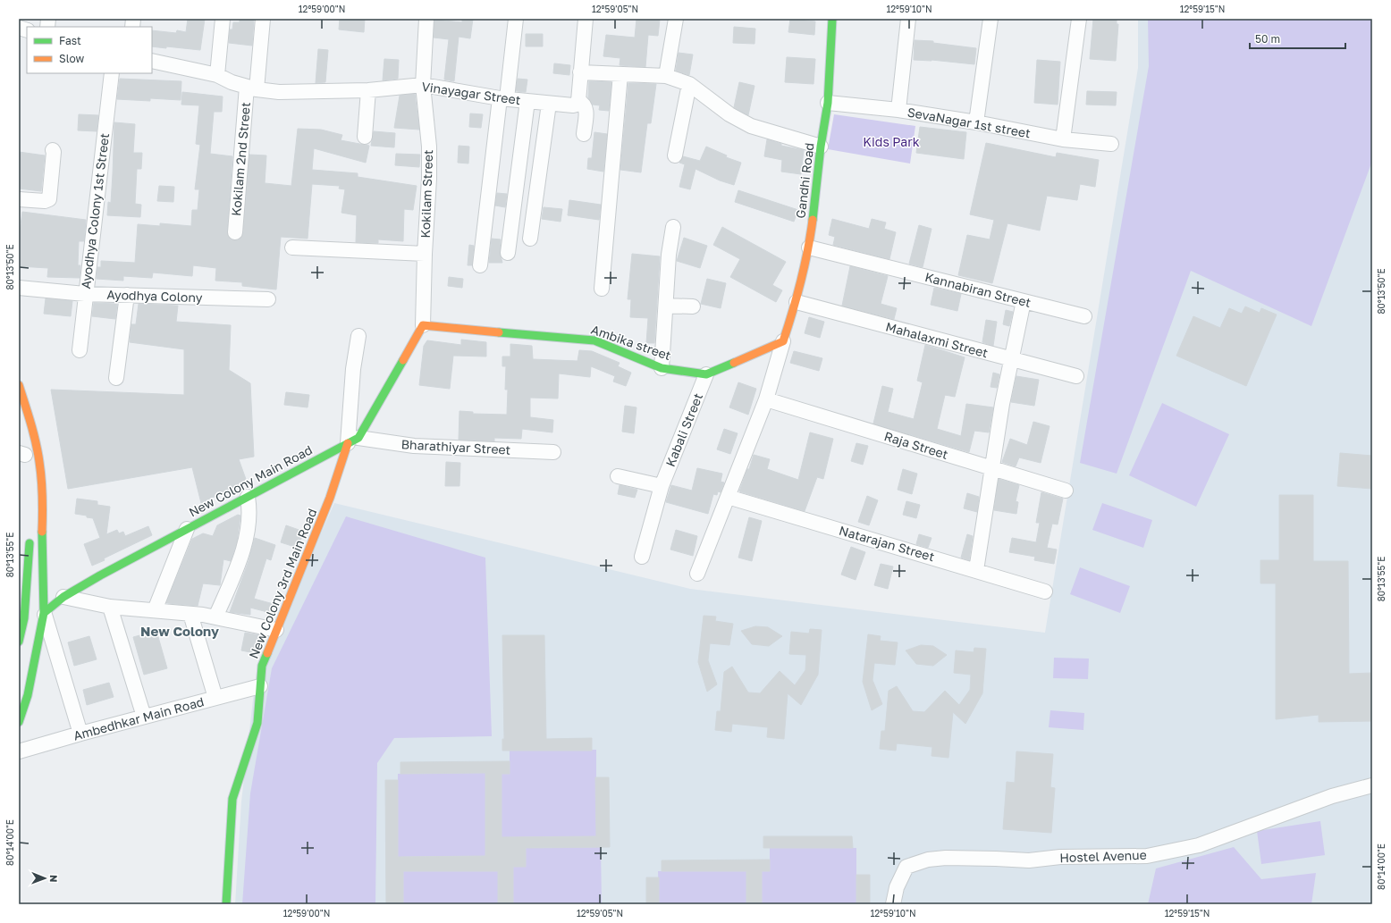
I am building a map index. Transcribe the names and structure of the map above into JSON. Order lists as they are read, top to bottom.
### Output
{
  "streets": {
    "street": [
      "Vinayagar Street",
      "SevaNagar 1st street",
      "Kokilam 2nd Street",
      "Gandhi Road",
      "Kokilam Street",
      "Ayodhya Colony 1st Street",
      "Kannabiran Street",
      "Ayodhya Colony",
      "Mahalaxmi Street",
      "Ambika street",
      "Kabali Street",
      "Raja Street",
      "Bharathiyar Street",
      "New Colony Main Road",
      "Natarajan Street",
      "New Colony 3rd Main Road",
      "Ambedhkar Main Road",
      "Hostel Avenue"
    ]
  },
  "crossings": [
    ["Vinayagar Street", "Kokilam 2nd Street"],
    ["Vinayagar Street", "Kokilam Street"],
    ["SevaNagar 1st street", "Gandhi Road"],
    ["Gandhi Road", "Kannabiran Street"],
    ["Gandhi Road", "Mahalaxmi Street"],
    ["Kokilam Street", "Ambika street"],
    ["Ayodhya Colony 1st Street", "Ayodhya Colony"],
    ["Ambika street", "Kabali Street"],
    ["Bharathiyar Street", "New Colony Main Road"],
    ["Bharathiyar Street", "New Colony 3rd Main Road"],
    ["New Colony Main Road", "New Colony 3rd Main Road"],
    ["New Colony 3rd Main Road", "Ambedhkar Main Road"]
  ],
  "districts": ["New Colony"],
  "parks": ["Kids Park"],
  "legend": ["Fast", "Slow"],
  "scale_bar": "50 m",
  "north": "right",
  "coordinates": [
    "12°59'00\"N",
    "12°59'05\"N",
    "12°59'10\"N",
    "12°59'15\"N",
    "80°13'50\"E",
    "80°13'55\"E",
    "80°14'00\"E"
  ]
}
